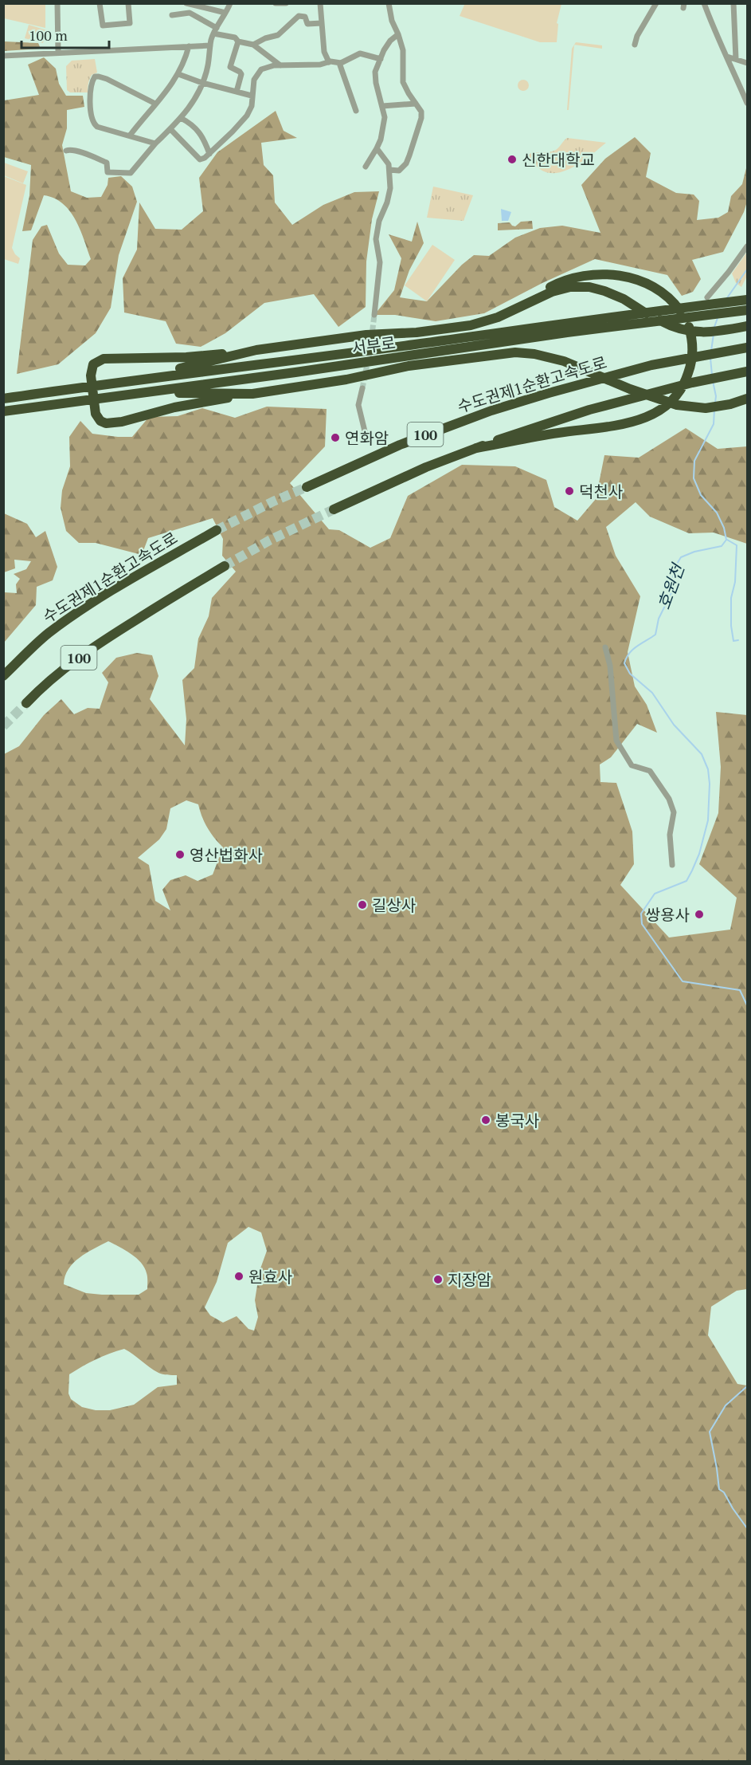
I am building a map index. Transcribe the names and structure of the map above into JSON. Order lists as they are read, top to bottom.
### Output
{
  "streets": {
    "highway": ["서부로", "수도권제1순환고속도로", "100"]
  },
  "water": ["호원천"],
  "places": [
    "신한대학교",
    "연화암",
    "덕천사",
    "영산법화사",
    "길상사",
    "쌍용사",
    "봉국사",
    "원효사",
    "지장암"
  ],
  "scale_bar": "100 m"
}
